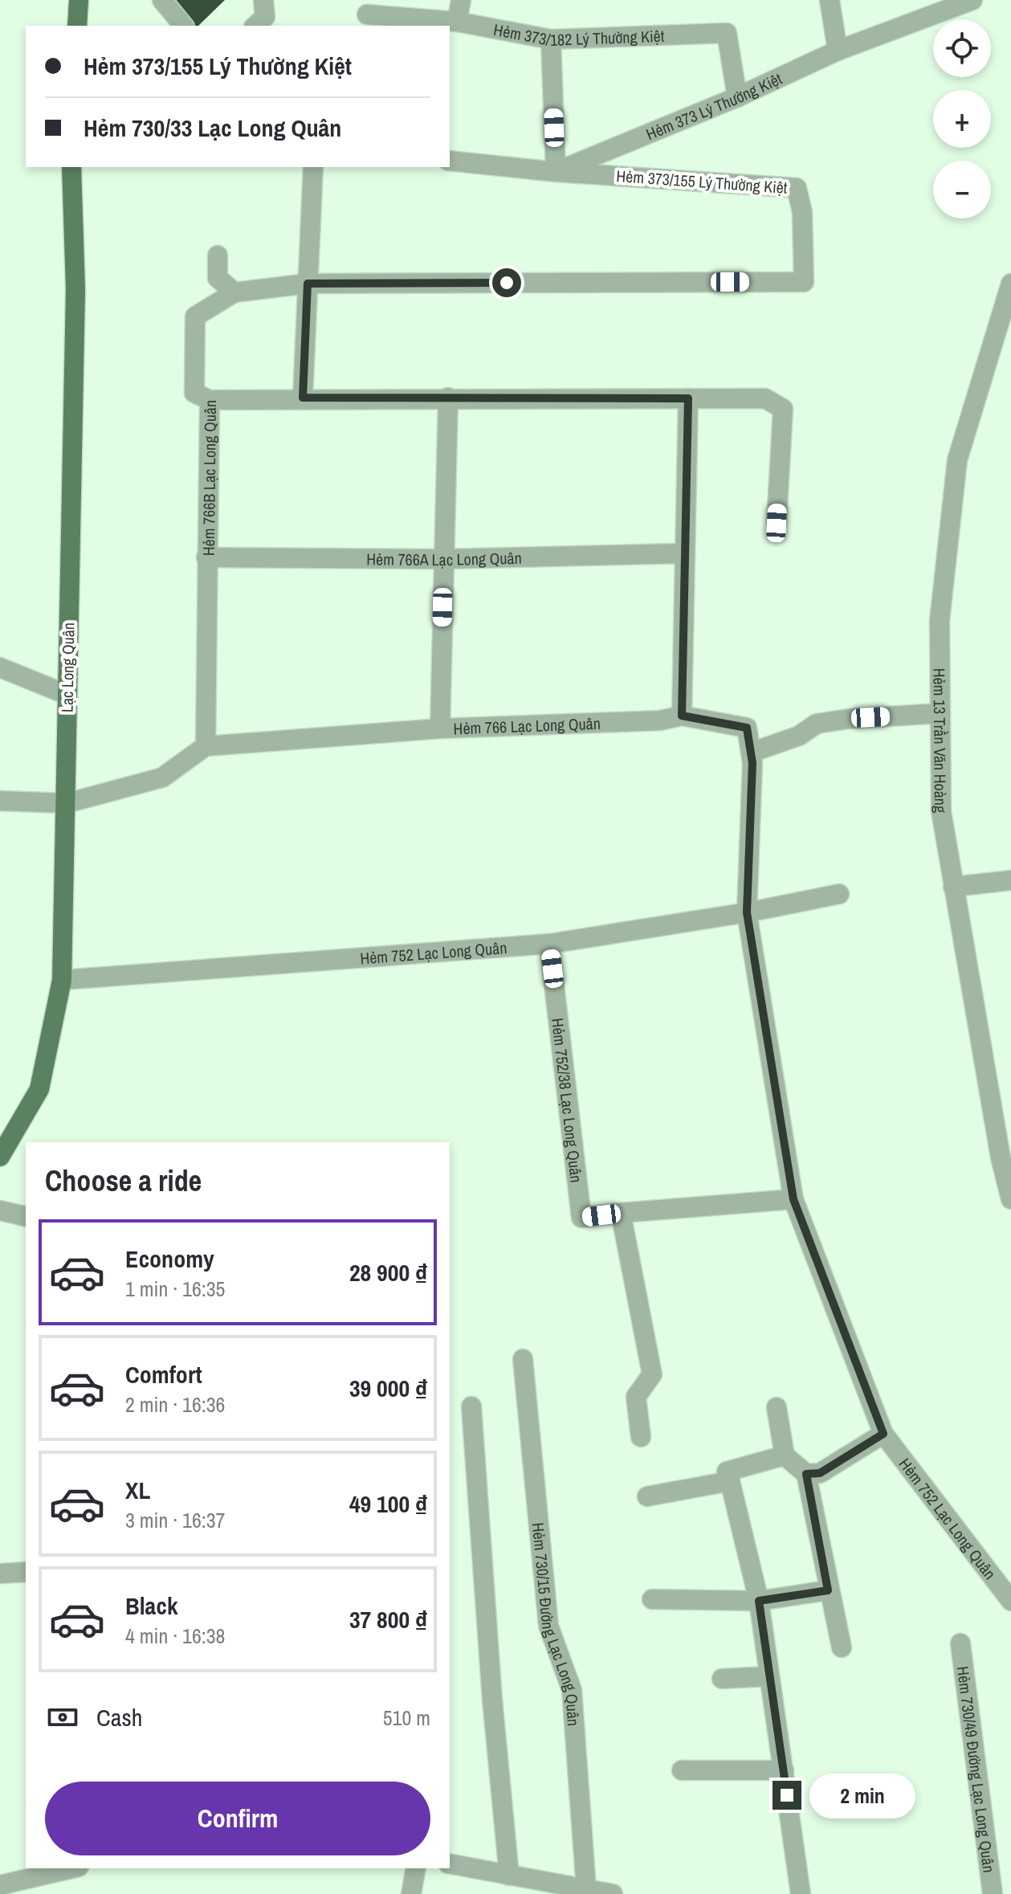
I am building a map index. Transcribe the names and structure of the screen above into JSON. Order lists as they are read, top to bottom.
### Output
{
  "streets": {
    "main road": ["Lạc Long Quân"],
    "street": [
      "Hẻm 373/182 Lý Thường Kiệt",
      "Hẻm 373 Lý Thường Kiệt",
      "Hẻm 373/155 Lý Thường Kiệt",
      "Hẻm 766B Lạc Long Quân",
      "Hẻm 766A Lạc Long Quân",
      "Hẻm 766 Lạc Long Quân",
      "Hẻm 13 Trần Văn Hoàng",
      "Hẻm 752 Lạc Long Quân",
      "Hẻm 752/38 Lạc Long Quân",
      "Hẻm 730/15 Đường Lạc Long Quân",
      "Hẻm 730/49 Đường Lạc Long Quân"
    ]
  },
  "crossings": [
    ["Hẻm 373/182 Lý Thường Kiệt", "Hẻm 373 Lý Thường Kiệt"],
    ["Hẻm 373 Lý Thường Kiệt", "Hẻm 373/155 Lý Thường Kiệt"],
    ["Hẻm 766B Lạc Long Quân", "Hẻm 766A Lạc Long Quân"],
    ["Hẻm 766B Lạc Long Quân", "Hẻm 766 Lạc Long Quân"],
    ["Lạc Long Quân", "Hẻm 752 Lạc Long Quân"],
    ["Hẻm 752 Lạc Long Quân", "Hẻm 752/38 Lạc Long Quân"]
  ],
  "page": {
    "map_buttons": ["+", "−"],
    "banner": ["Hẻm 373/155 Lý Thường Kiệt", "Hẻm 730/33 Lạc Long Quân"],
    "heading": "Choose a ride",
    "list": [
      {
        "name": "Economy",
        "note": "1 min · 16:35",
        "value": "28 900 ₫"
      },
      {
        "name": "Comfort",
        "note": "2 min · 16:36",
        "value": "39 000 ₫"
      },
      {
        "name": "XL",
        "note": "3 min · 16:37",
        "value": "49 100 ₫"
      },
      {
        "name": "Black",
        "note": "4 min · 16:38",
        "value": "37 800 ₫"
      }
    ],
    "pay": ["Cash", "510 m"],
    "buttons": "Confirm",
    "bubble": "2 min"
  }
}
